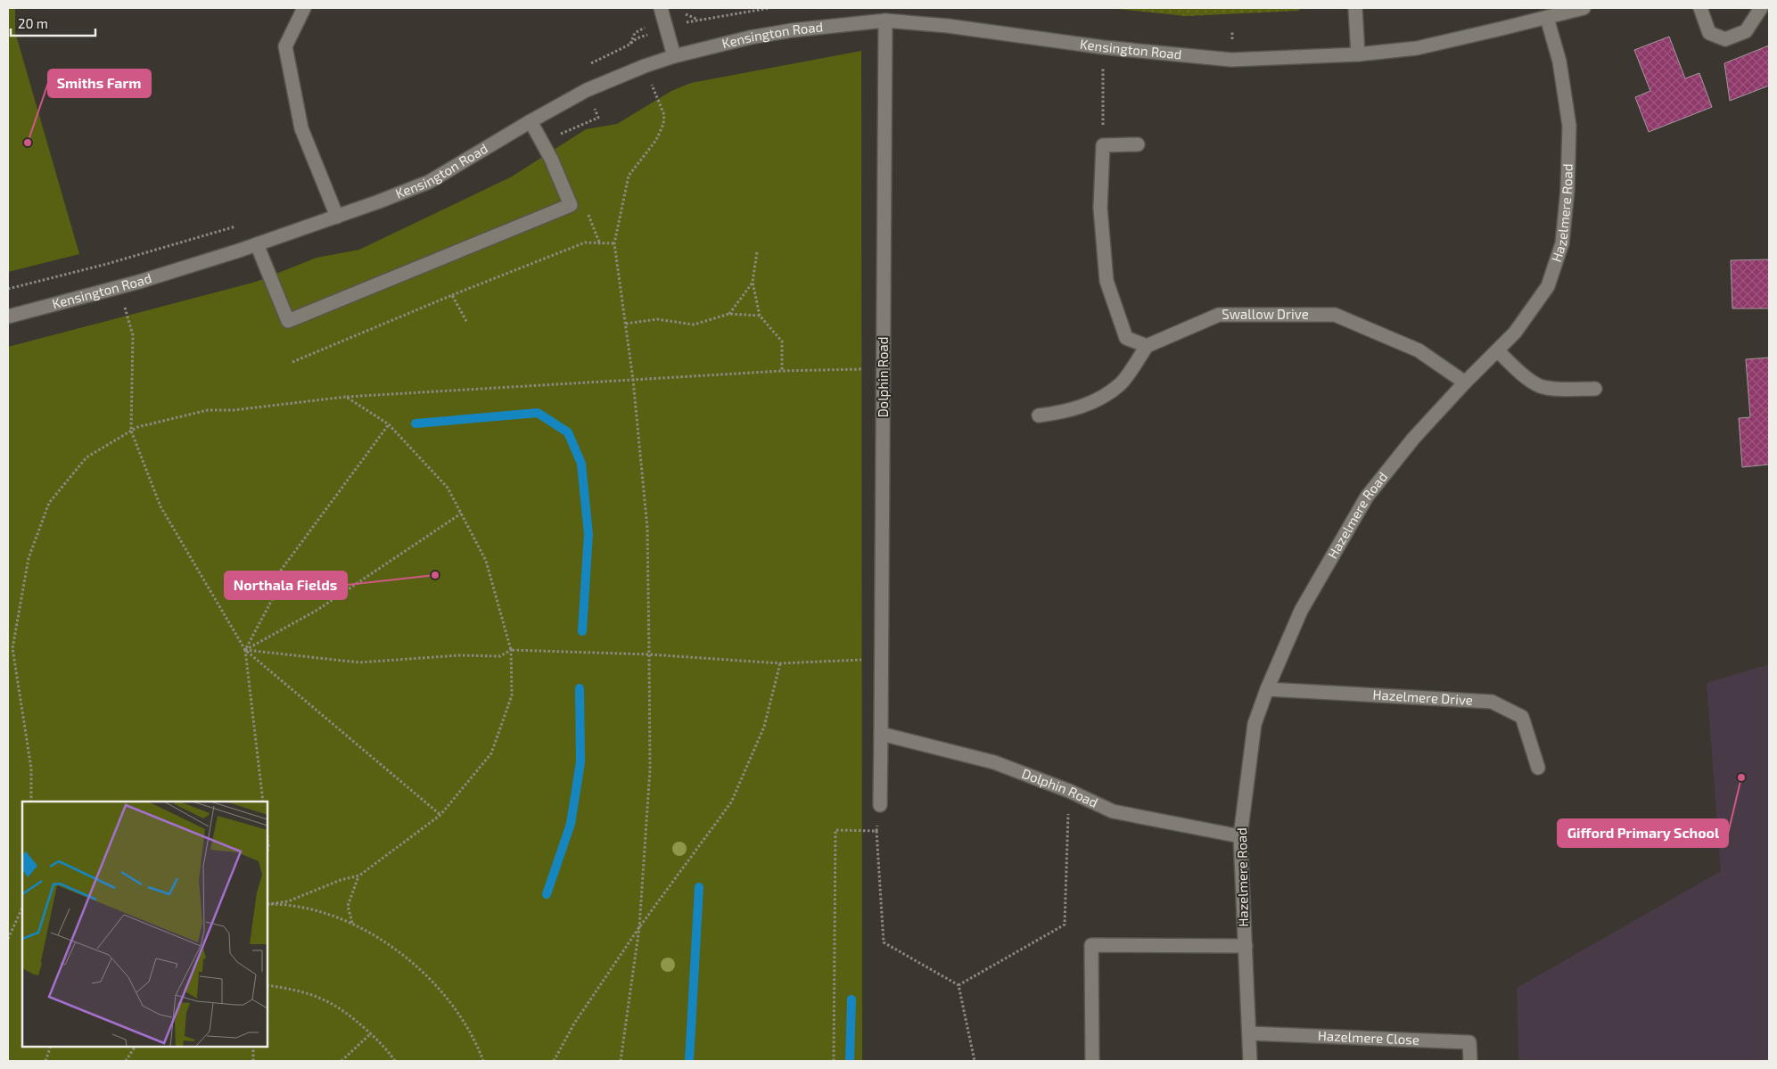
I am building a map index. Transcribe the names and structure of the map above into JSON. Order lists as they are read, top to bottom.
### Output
{
  "streets": {
    "street": [
      "Kensington Road",
      "Hazelmere Road",
      "Swallow Drive",
      "Dolphin Road",
      "Hazelmere Drive",
      "Hazelmere Close"
    ]
  },
  "crossings": [
    ["Kensington Road", "Hazelmere Road"],
    ["Kensington Road", "Dolphin Road"],
    ["Hazelmere Road", "Swallow Drive"],
    ["Hazelmere Road", "Dolphin Road"],
    ["Hazelmere Road", "Hazelmere Drive"],
    ["Hazelmere Road", "Hazelmere Close"]
  ],
  "places": ["Smiths Farm", "Northala Fields", "Gifford Primary School"],
  "scale_bar": "20 m"
}
